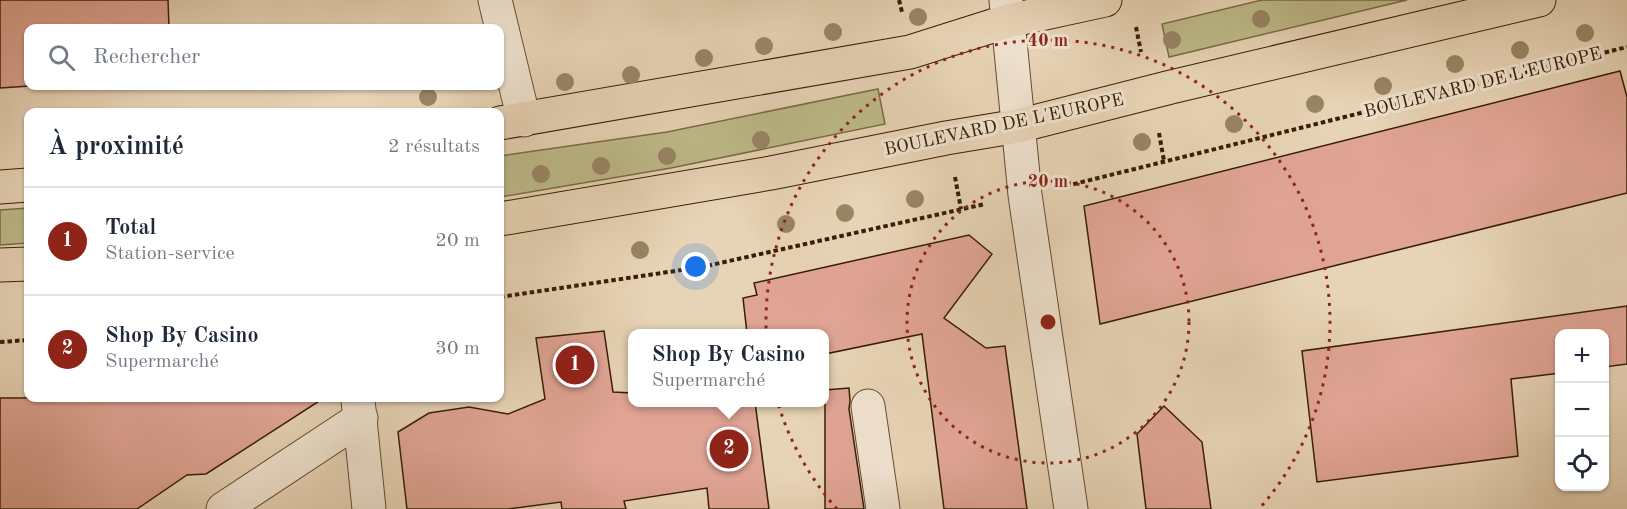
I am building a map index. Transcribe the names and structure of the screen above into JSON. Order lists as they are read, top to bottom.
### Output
{
  "streets": {
    "main road": ["BOULEVARD DE L'EUROPE"]
  },
  "page": {
    "search": "Rechercher",
    "heading": ["À proximité", "2 résultats"],
    "list": [
      {
        "mark": "1",
        "name": "Total",
        "note": "Station-service",
        "value": "20 m"
      },
      {
        "mark": "2",
        "name": "Shop By Casino",
        "note": "Supermarché",
        "value": "30 m"
      }
    ],
    "map_buttons": ["+", "−"],
    "popup": ["Shop By Casino", "Supermarché"],
    "pins": ["1", "2"]
  },
  "rings": ["40 m", "20 m"]
}
